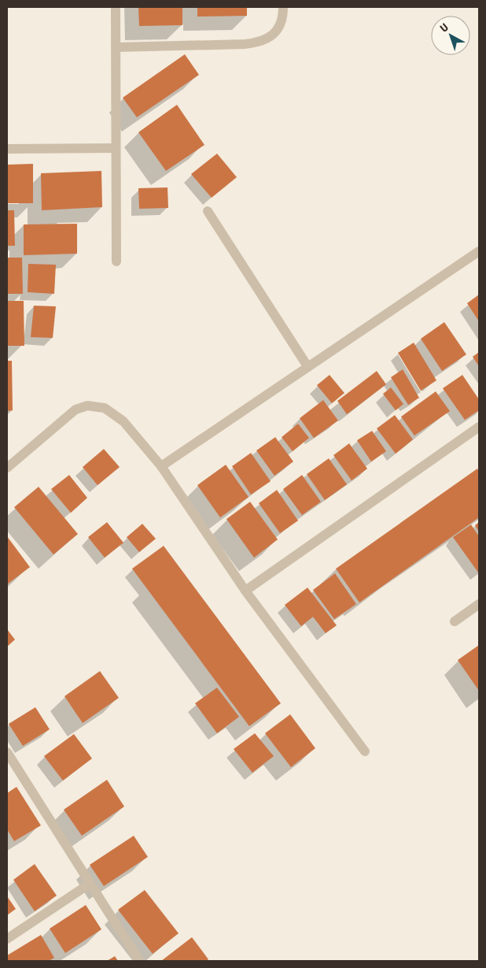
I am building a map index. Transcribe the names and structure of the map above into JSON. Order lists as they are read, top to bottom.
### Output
{
  "north": "top left"
}
